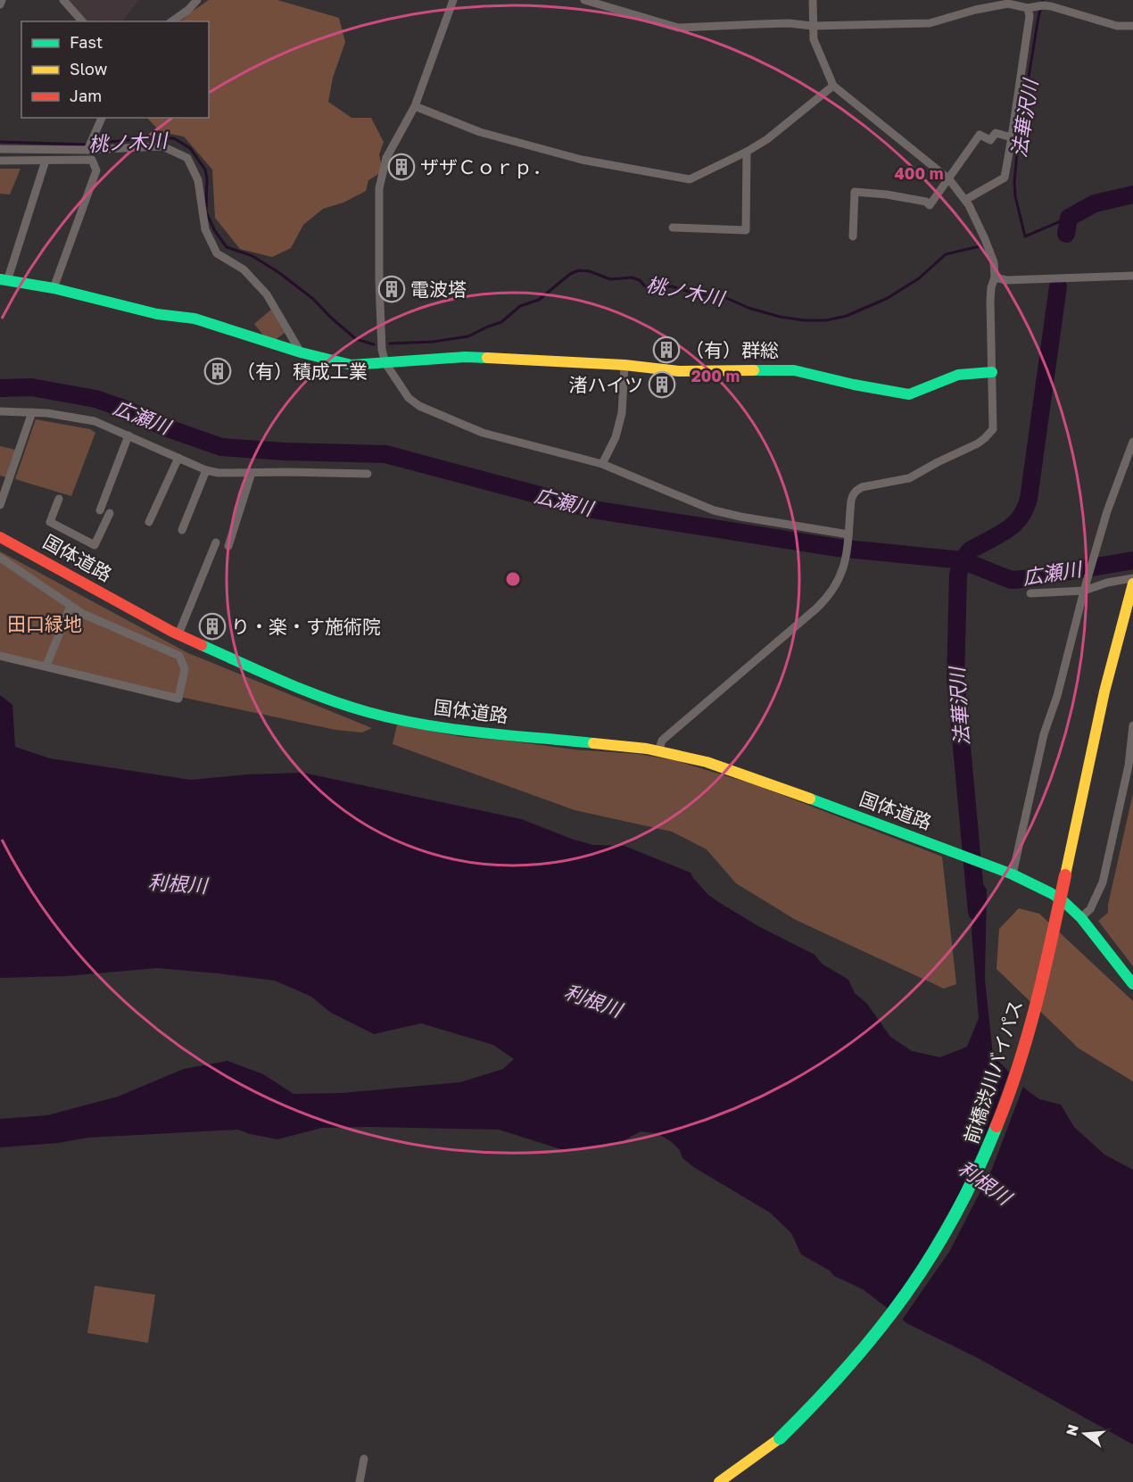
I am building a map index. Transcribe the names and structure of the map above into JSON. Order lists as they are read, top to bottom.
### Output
{
  "streets": {
    "main road": ["国体道路", "前橋渋川バイパス"]
  },
  "water": [
    "法華沢川",
    "桃ノ木川",
    "広瀬川",
    "利根川"
  ],
  "parks": ["田口緑地"],
  "places": {
    "building": [
      "ザザＣｏｒｐ．",
      "電波塔",
      "（有）群総",
      "（有）積成工業",
      "渚ハイツ",
      "り・楽・す施術院"
    ]
  },
  "legend": ["Fast", "Slow", "Jam"],
  "north": "left",
  "rings": ["400 m", "200 m"]
}
